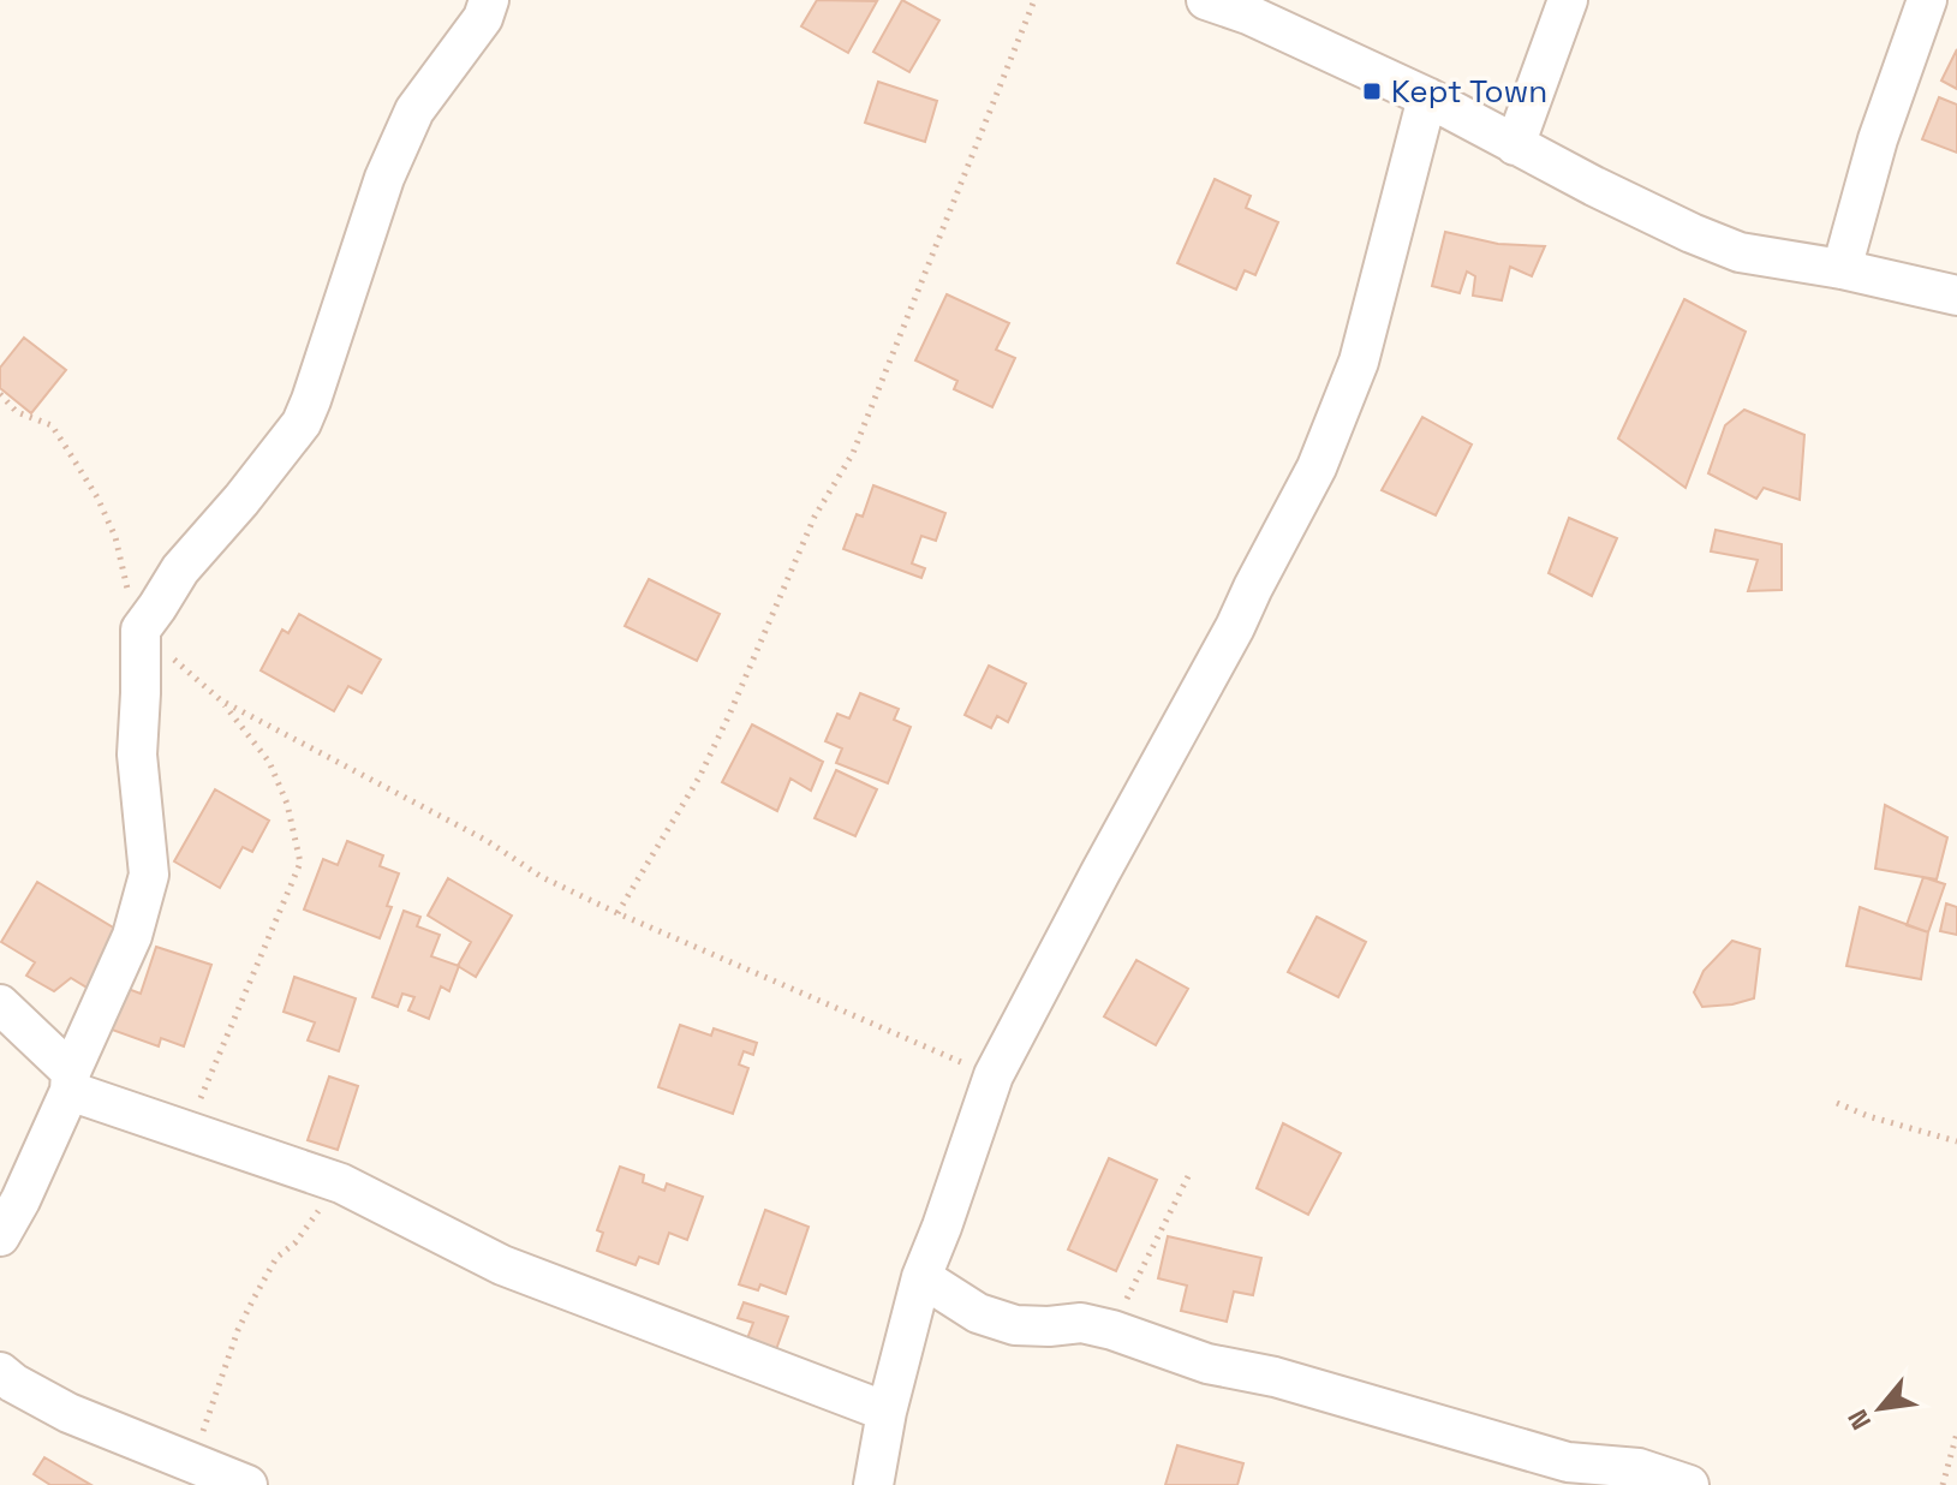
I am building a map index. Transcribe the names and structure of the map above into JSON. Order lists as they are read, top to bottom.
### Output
{
  "places": {
    "transit": ["Kept Town"]
  },
  "north": "bottom left"
}
